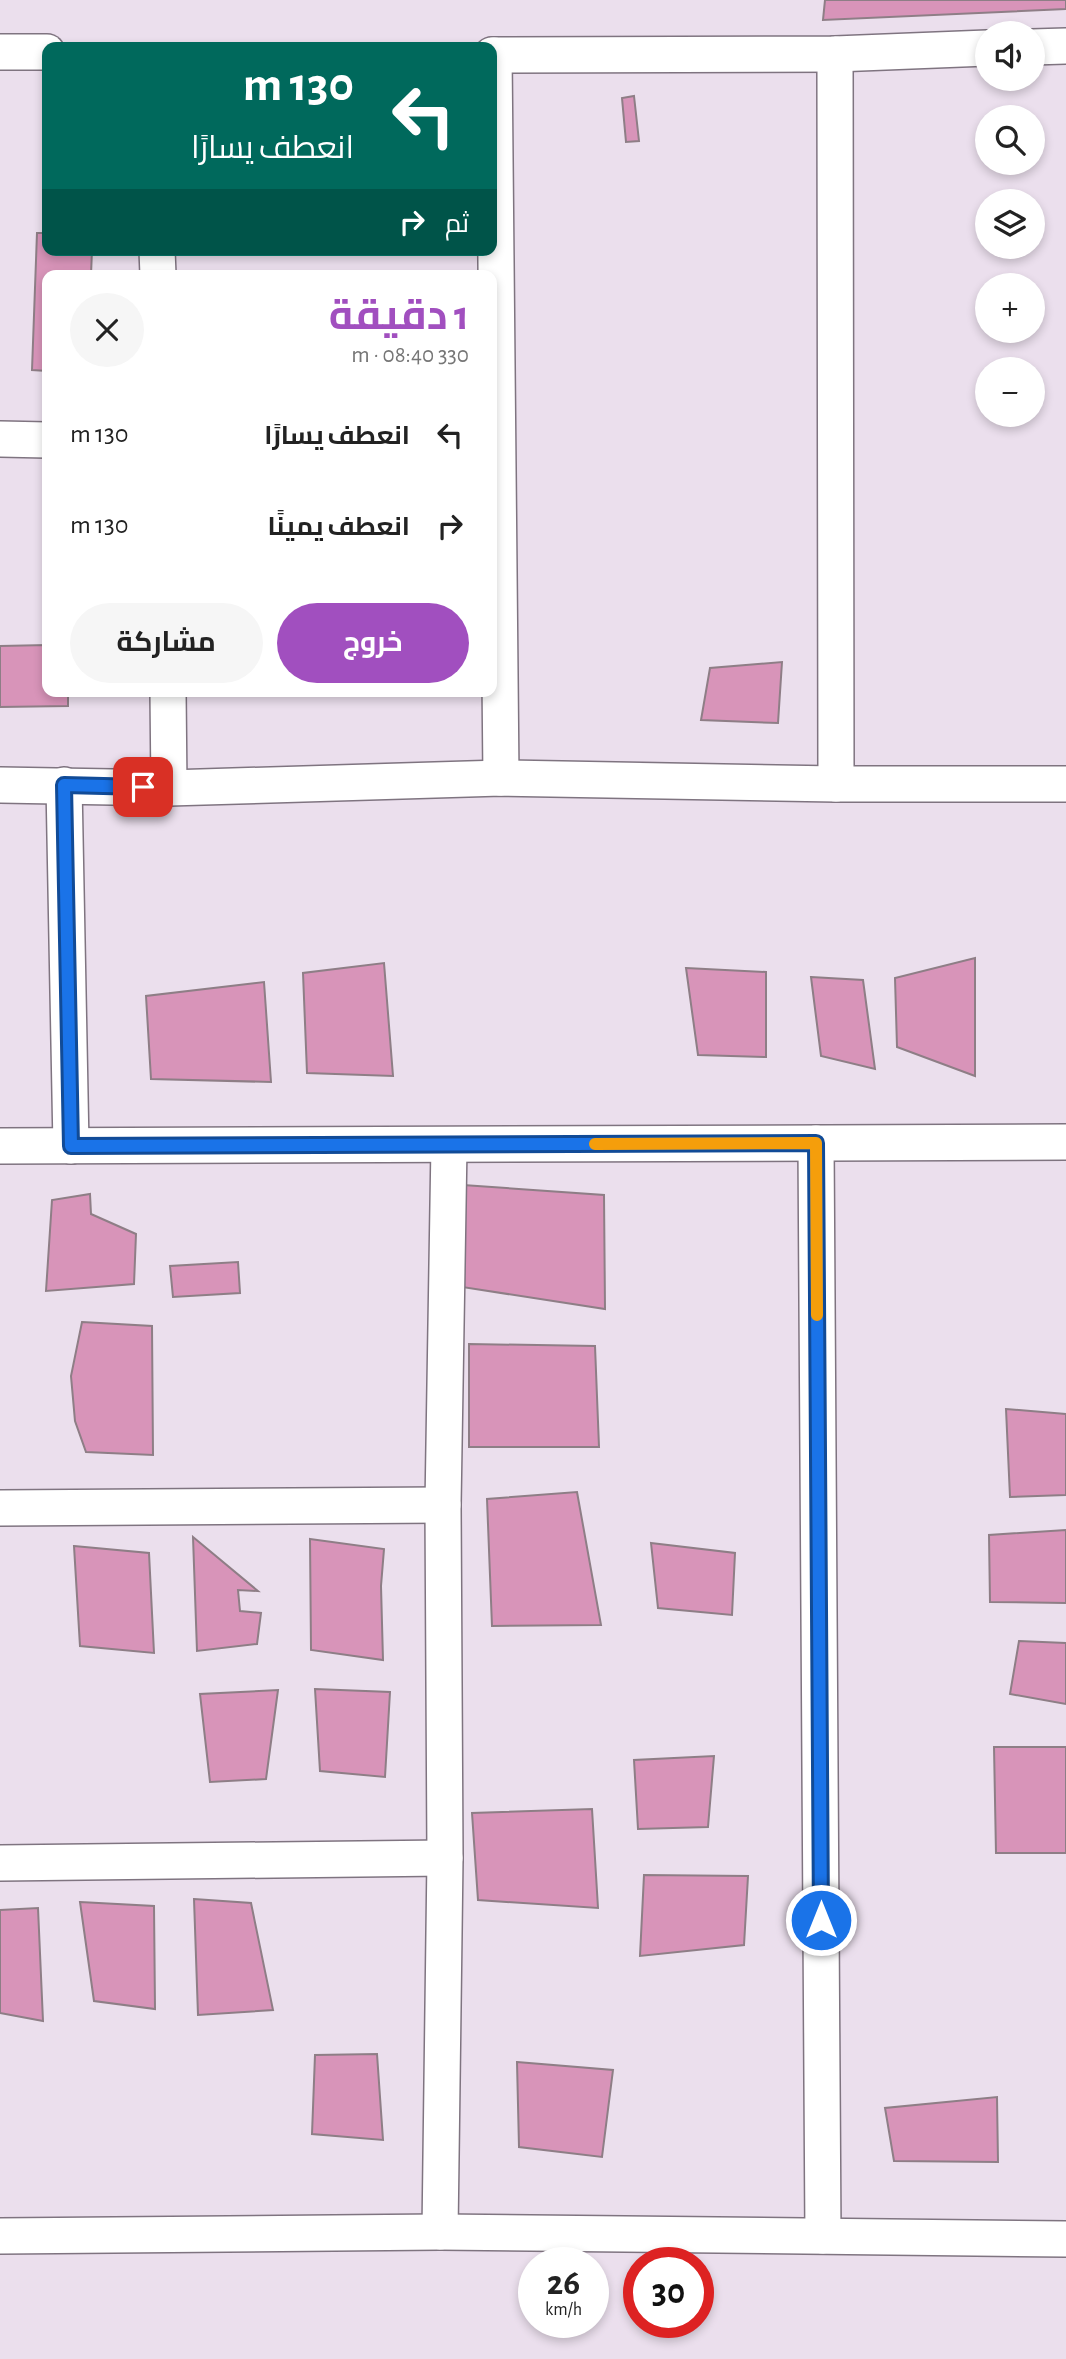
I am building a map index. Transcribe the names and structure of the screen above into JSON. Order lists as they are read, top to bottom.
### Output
{
  "page": {
    "map_buttons": ["+", "−"],
    "turn": ["130 m", "انعطف يسارًا"],
    "then": "ثم",
    "heading": ["1 دقيقة", "330 m · 08:40"],
    "list": [
      {
        "name": "انعطف يسارًا",
        "value": "130 m"
      },
      {
        "name": "انعطف يمينًا",
        "value": "130 m"
      }
    ],
    "buttons": ["خروج", "مشاركة"],
    "speed": "26 km/h",
    "limit": "30"
  }
}
